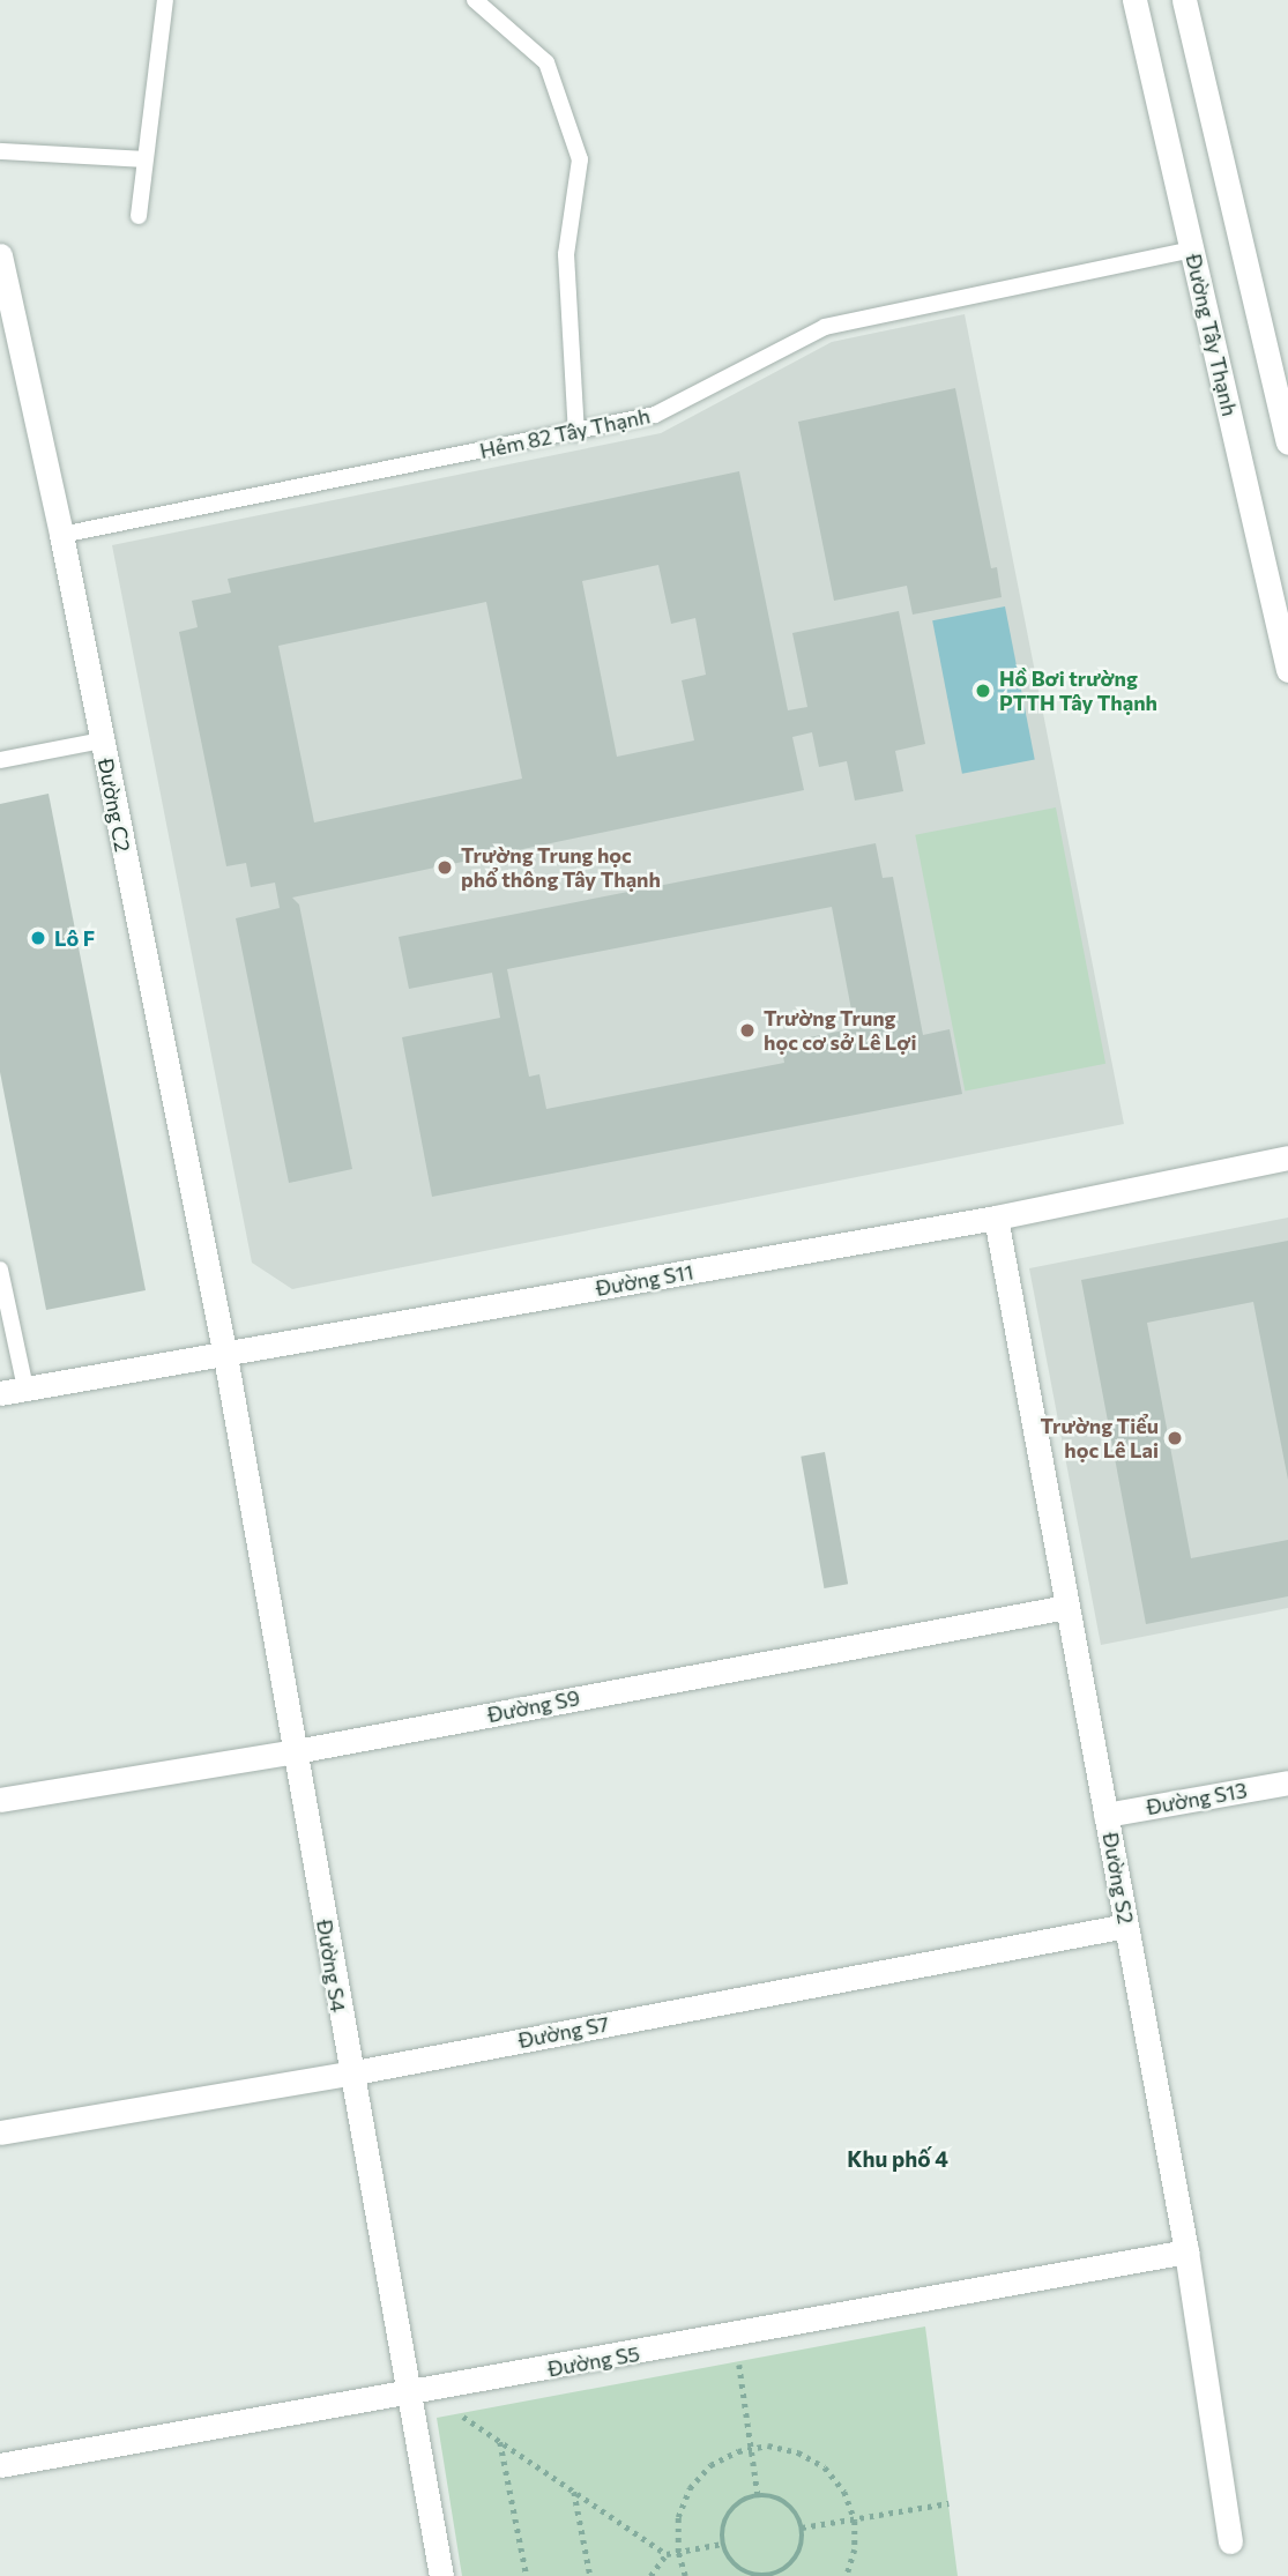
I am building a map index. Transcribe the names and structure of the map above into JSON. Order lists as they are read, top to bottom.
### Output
{
  "streets": {
    "street": [
      "Đường Tây Thạnh",
      "Đường C2",
      "Đường S11",
      "Đường S9",
      "Đường S13",
      "Đường S2",
      "Đường S4",
      "Đường S7",
      "Đường S5"
    ],
    "lane": ["Hẻm 82 Tây Thạnh"]
  },
  "crossings": [
    ["Đường Tây Thạnh", "Hẻm 82 Tây Thạnh"],
    ["Hẻm 82 Tây Thạnh", "Đường C2"],
    ["Đường C2", "Đường S11"],
    ["Đường C2", "Đường S4"],
    ["Đường S11", "Đường S2"],
    ["Đường S11", "Đường S4"],
    ["Đường S9", "Đường S2"],
    ["Đường S9", "Đường S4"],
    ["Đường S13", "Đường S2"],
    ["Đường S2", "Đường S7"],
    ["Đường S2", "Đường S5"],
    ["Đường S4", "Đường S7"],
    ["Đường S4", "Đường S5"]
  ],
  "districts": ["Khu phố 4"],
  "places": [
    "Hồ Bơi trường PTTH Tây Thạnh",
    "Trường Trung học phổ thông Tây Thạnh",
    "Lô F",
    "Trường Trung học cơ sở Lê Lợi",
    "Trường Tiểu học Lê Lai"
  ]
}
